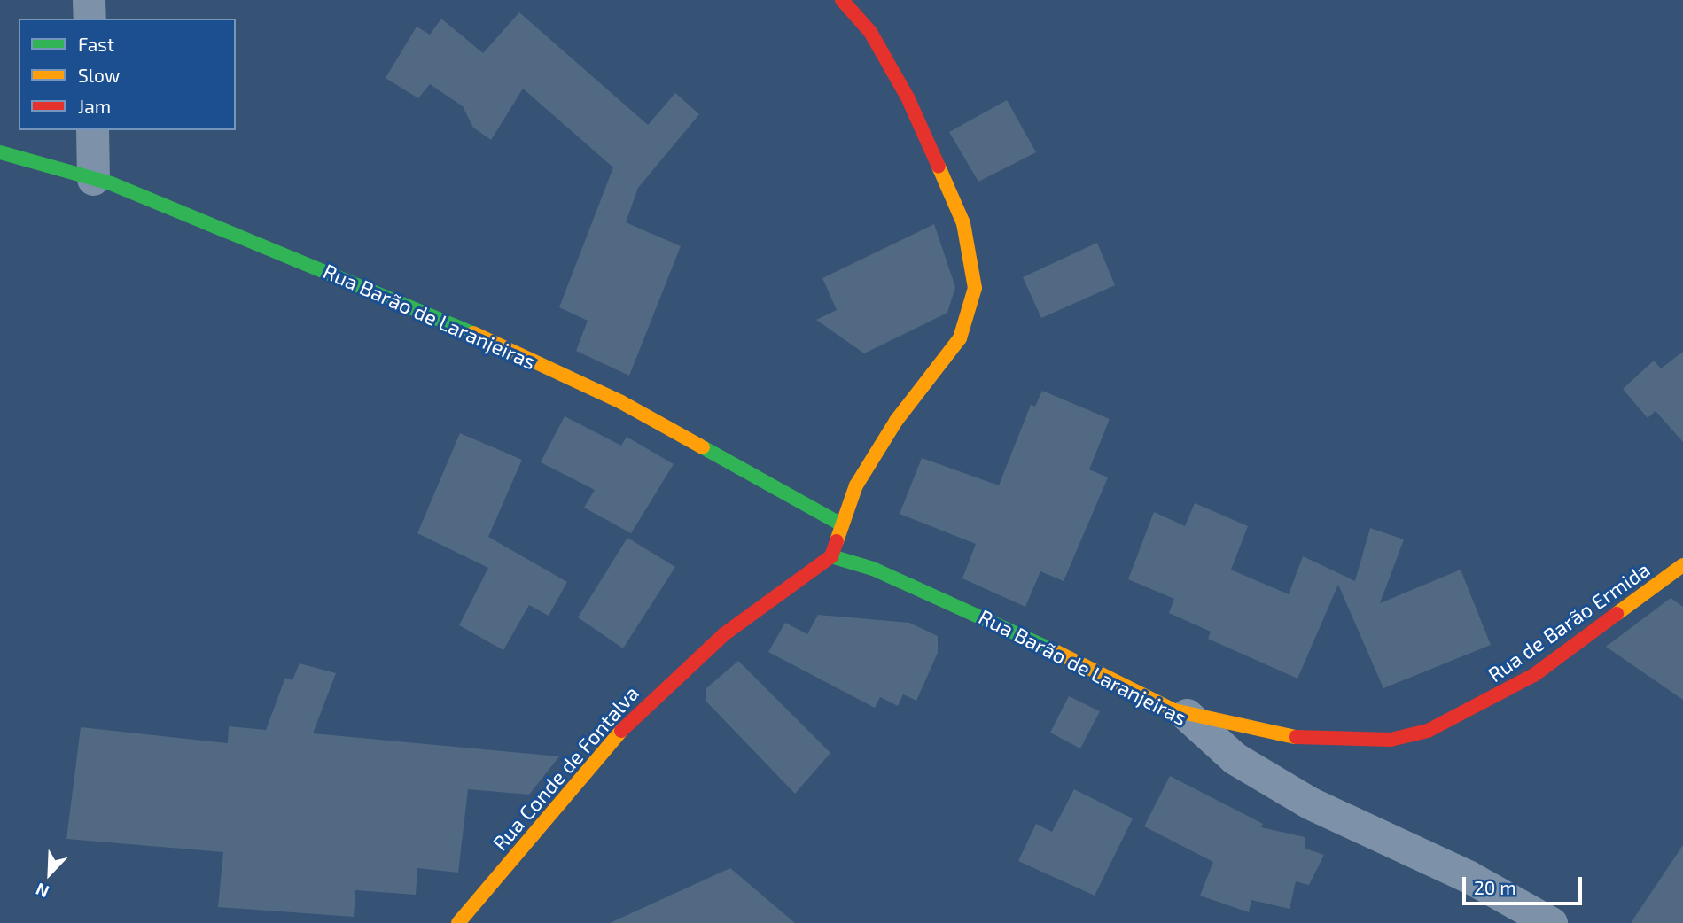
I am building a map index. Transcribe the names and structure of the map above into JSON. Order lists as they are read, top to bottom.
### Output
{
  "streets": {
    "street": ["Rua Barão de Laranjeiras", "Rua de Barão Ermida", "Rua Conde de Fontalva"]
  },
  "crossings": [
    ["Rua Barão de Laranjeiras", "Rua de Barão Ermida"],
    ["Rua Barão de Laranjeiras", "Rua Conde de Fontalva"]
  ],
  "legend": ["Fast", "Slow", "Jam"],
  "scale_bar": "20 m",
  "north": "bottom left"
}
